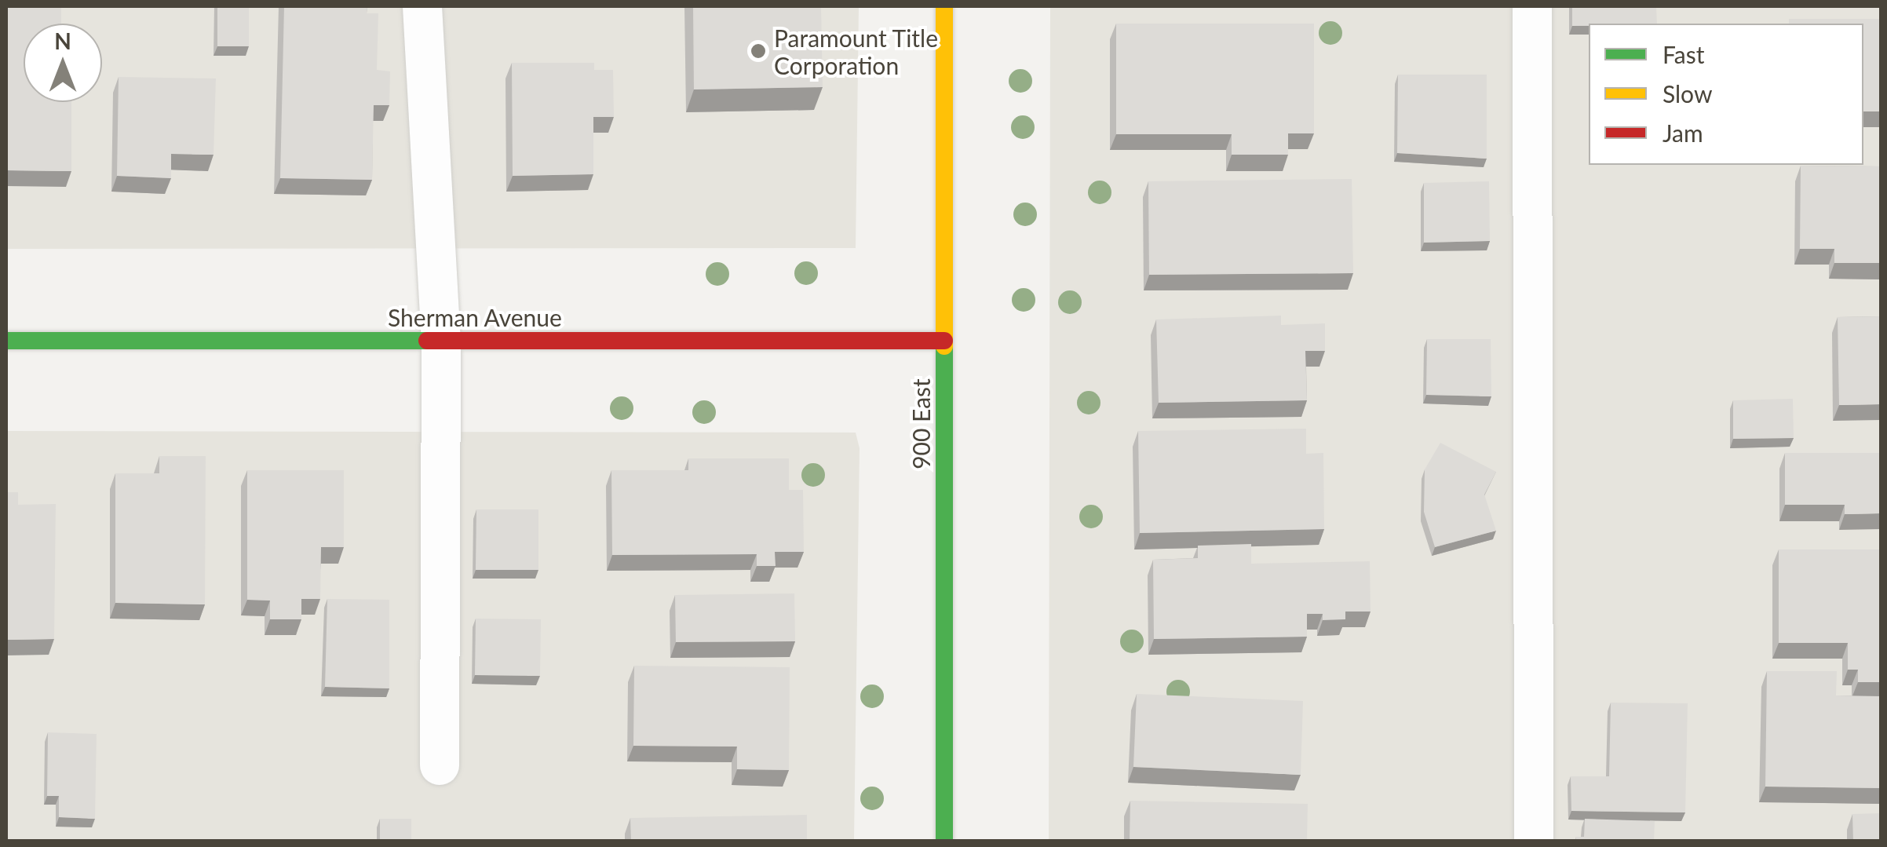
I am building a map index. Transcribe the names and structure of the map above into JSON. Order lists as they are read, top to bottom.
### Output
{
  "streets": {
    "street": ["Sherman Avenue", "900 East"]
  },
  "crossings": [
    ["Sherman Avenue", "900 East"]
  ],
  "places": ["Paramount Title Corporation"],
  "legend": ["Fast", "Slow", "Jam"],
  "north": "top"
}
